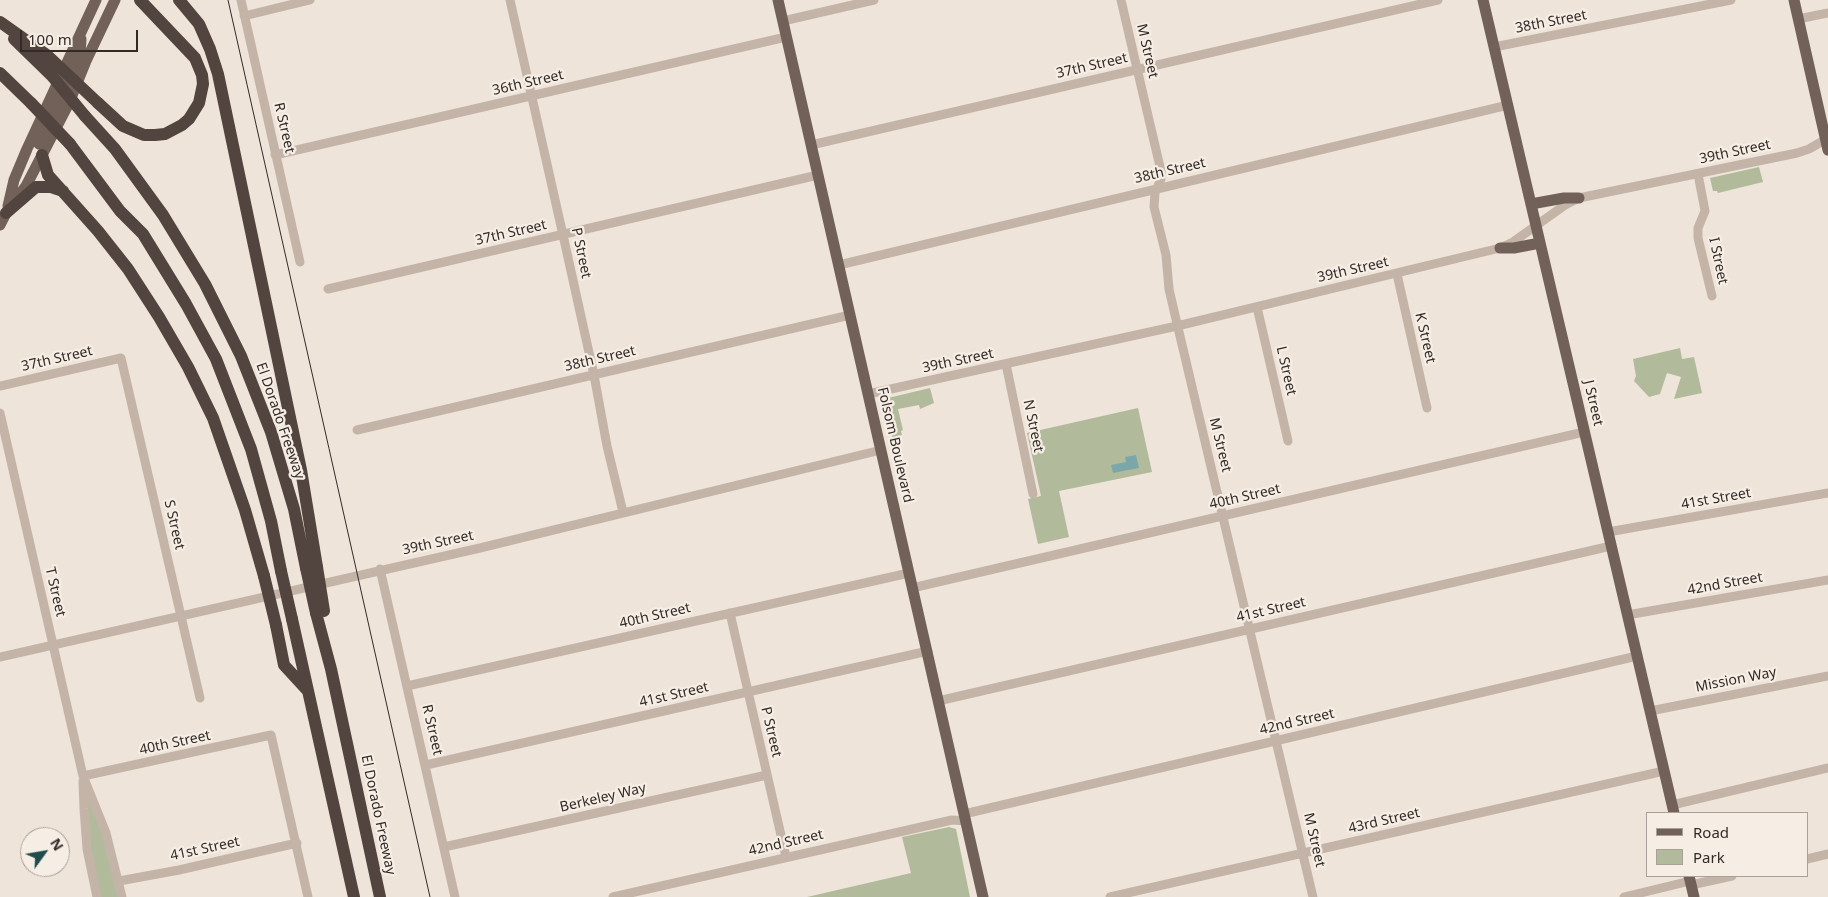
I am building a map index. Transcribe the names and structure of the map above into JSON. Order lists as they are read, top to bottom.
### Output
{
  "streets": {
    "highway": ["El Dorado Freeway"],
    "main road": ["J Street", "Folsom Boulevard"],
    "street": [
      "38th Street",
      "M Street",
      "37th Street",
      "36th Street",
      "R Street",
      "39th Street",
      "P Street",
      "I Street",
      "K Street",
      "L Street",
      "N Street",
      "40th Street",
      "41st Street",
      "S Street",
      "42nd Street",
      "T Street",
      "Mission Way",
      "Berkeley Way",
      "43rd Street"
    ]
  },
  "crossings": [
    ["38th Street", "M Street"],
    ["38th Street", "P Street"],
    ["38th Street", "J Street"],
    ["38th Street", "Folsom Boulevard"],
    ["M Street", "37th Street"],
    ["M Street", "39th Street"],
    ["M Street", "40th Street"],
    ["M Street", "41st Street"],
    ["M Street", "42nd Street"],
    ["M Street", "43rd Street"],
    ["37th Street", "P Street"],
    ["37th Street", "Folsom Boulevard"],
    ["37th Street", "S Street"],
    ["36th Street", "R Street"],
    ["36th Street", "P Street"],
    ["36th Street", "Folsom Boulevard"],
    ["R Street", "39th Street"],
    ["R Street", "40th Street"],
    ["R Street", "41st Street"],
    ["R Street", "Berkeley Way"],
    ["39th Street", "P Street"],
    ["39th Street", "I Street"],
    ["39th Street", "K Street"],
    ["39th Street", "L Street"],
    ["39th Street", "J Street"],
    ["39th Street", "N Street"],
    ["39th Street", "Folsom Boulevard"],
    ["39th Street", "S Street"],
    ["39th Street", "T Street"],
    ["P Street", "40th Street"],
    ["P Street", "41st Street"],
    ["P Street", "42nd Street"],
    ["P Street", "Berkeley Way"],
    ["J Street", "40th Street"],
    ["J Street", "41st Street"],
    ["J Street", "42nd Street"],
    ["J Street", "Mission Way"],
    ["J Street", "43rd Street"],
    ["Folsom Boulevard", "40th Street"],
    ["Folsom Boulevard", "41st Street"],
    ["Folsom Boulevard", "42nd Street"],
    ["40th Street", "41st Street"],
    ["40th Street", "T Street"],
    ["41st Street", "T Street"]
  ],
  "legend": ["Road", "Park"],
  "scale_bar": "100 m",
  "north": "top right"
}
